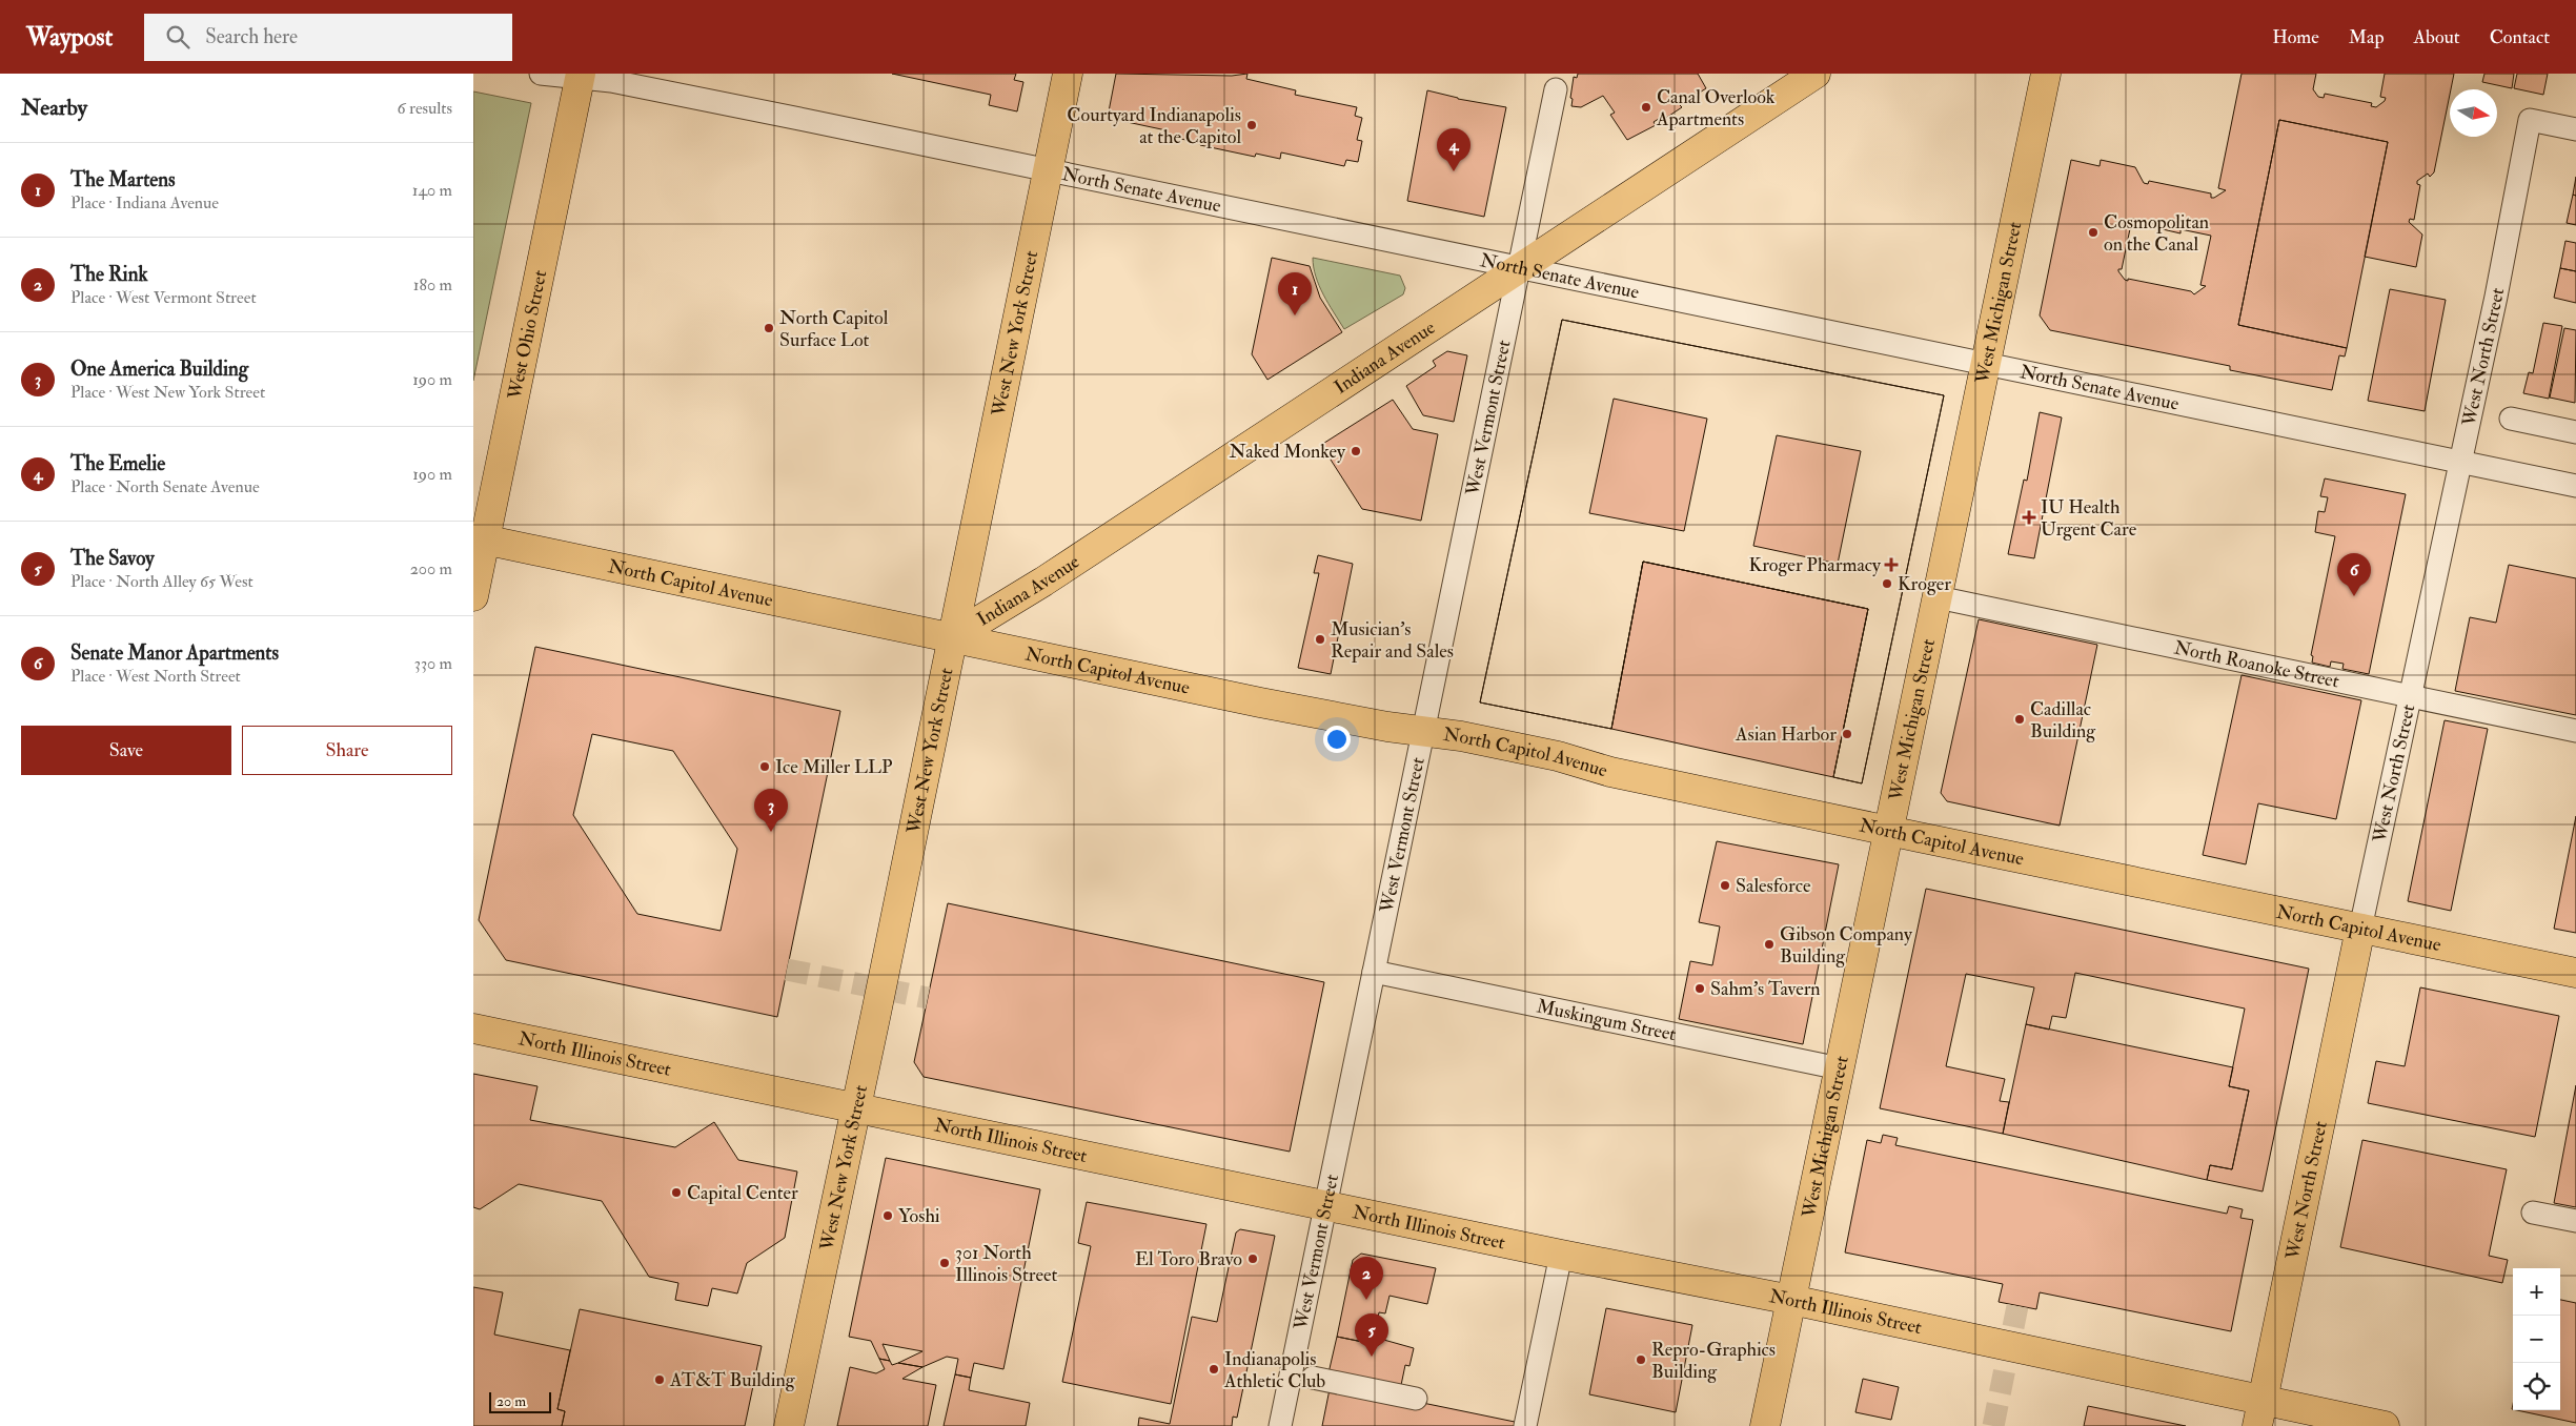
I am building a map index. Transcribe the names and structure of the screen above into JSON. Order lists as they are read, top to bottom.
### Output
{
  "streets": {
    "main road": [
      "West Michigan Street",
      "West New York Street",
      "West Ohio Street",
      "West North Street",
      "Indiana Avenue",
      "North Capitol Avenue",
      "North Illinois Street"
    ],
    "street": [
      "North Senate Avenue",
      "West Vermont Street",
      "North Roanoke Street",
      "Muskingum Street"
    ]
  },
  "crossings": [
    ["North Senate Avenue", "West Michigan Street"],
    ["North Senate Avenue", "West New York Street"],
    ["North Senate Avenue", "West Ohio Street"],
    ["North Senate Avenue", "West North Street"],
    ["North Senate Avenue", "Indiana Avenue"],
    ["North Senate Avenue", "West Vermont Street"],
    ["West Michigan Street", "North Capitol Avenue"],
    ["West Michigan Street", "North Roanoke Street"],
    ["West Michigan Street", "Muskingum Street"],
    ["West Michigan Street", "North Illinois Street"],
    ["West New York Street", "Indiana Avenue"],
    ["West New York Street", "North Capitol Avenue"],
    ["West New York Street", "North Illinois Street"],
    ["West Ohio Street", "North Capitol Avenue"],
    ["West North Street", "North Capitol Avenue"],
    ["West North Street", "North Roanoke Street"],
    ["West North Street", "North Illinois Street"],
    ["Indiana Avenue", "West Vermont Street"],
    ["Indiana Avenue", "North Capitol Avenue"],
    ["West Vermont Street", "North Capitol Avenue"],
    ["West Vermont Street", "Muskingum Street"],
    ["West Vermont Street", "North Illinois Street"]
  ],
  "places": {
    "other": [
      "Canal Overlook Apartments",
      "Courtyard Indianapolis at the Capitol",
      "Cosmopolitan on the Canal",
      "North Capitol Surface Lot",
      "Naked Monkey",
      "Kroger",
      "Musician's Repair and Sales",
      "Cadillac Building",
      "Asian Harbor",
      "Ice Miller LLP",
      "Salesforce",
      "Gibson Company Building",
      "Sahm's Tavern",
      "Capital Center",
      "Yoshi",
      "El Toro Bravo",
      "301 North Illinois Street",
      "Repro-Graphics Building",
      "Indianapolis Athletic Club",
      "AT&T Building"
    ],
    "health": ["IU Health Urgent Care", "Kroger Pharmacy"]
  },
  "scale_bar": "20 m",
  "north": "right",
  "page": {
    "header": "Waypost",
    "search": "Search here",
    "nav": [
      "Home",
      "Map",
      "About",
      "Contact"
    ],
    "heading": ["Nearby", "6 results"],
    "pins": [
      "4",
      "1",
      "6",
      "3",
      "2",
      "5"
    ],
    "list": [
      {
        "mark": "1",
        "name": "The Martens",
        "note": "Place · Indiana Avenue",
        "value": "140 m"
      },
      {
        "mark": "2",
        "name": "The Rink",
        "note": "Place · West Vermont Street",
        "value": "180 m"
      },
      {
        "mark": "3",
        "name": "One America Building",
        "note": "Place · West New York Street",
        "value": "190 m"
      },
      {
        "mark": "4",
        "name": "The Emelie",
        "note": "Place · North Senate Avenue",
        "value": "190 m"
      },
      {
        "mark": "5",
        "name": "The Savoy",
        "note": "Place · North Alley 65 West",
        "value": "200 m"
      },
      {
        "mark": "6",
        "name": "Senate Manor Apartments",
        "note": "Place · West North Street",
        "value": "330 m"
      }
    ],
    "buttons": ["Save", "Share"],
    "map_buttons": ["+", "−"],
    "scale": "20 m"
  }
}
